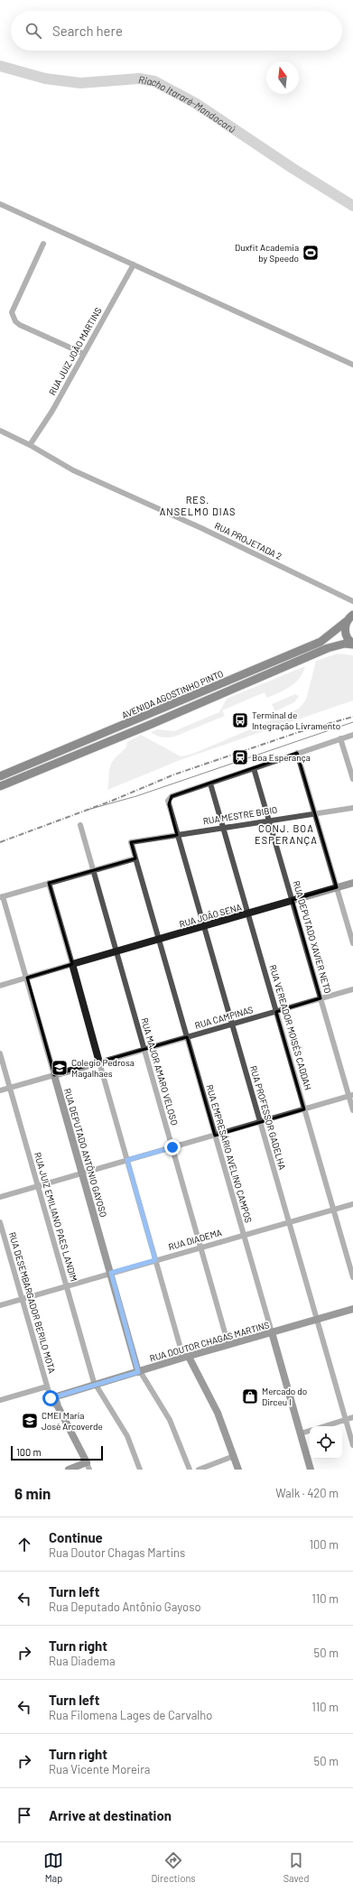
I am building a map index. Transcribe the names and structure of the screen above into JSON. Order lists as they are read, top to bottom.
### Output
{
  "streets": {
    "main road": ["AVENIDA AGOSTINHO PINTO"],
    "street": [
      "RUA JUIZ JOÃO MARTINS",
      "RUA PROJETADA 2",
      "RUA MESTRE BIBIO",
      "RUA JOÃO SENA",
      "RUA DEPUTADO XAVIER NETO",
      "RUA CAMPINAS",
      "RUA VEREADOR MOISÉS CADDAH",
      "RUA MAJOR AMARO VELOSO",
      "RUA PROFESSOR GADELHA",
      "RUA DEPUTADO ANTÔNIO GAYOSO",
      "RUA EMPRESÁRIO AVELINO CAMPOS",
      "RUA JUIZ EMILIANO PAES LANDIM",
      "RUA DIADEMA",
      "RUA DESEMBARGADOR BERILO MOTA",
      "RUA DOUTOR CHAGAS MARTINS"
    ]
  },
  "crossings": [
    ["RUA JUIZ JOÃO MARTINS", "RUA PROJETADA 2"],
    ["RUA MESTRE BIBIO", "RUA DEPUTADO XAVIER NETO"],
    ["RUA MESTRE BIBIO", "RUA VEREADOR MOISÉS CADDAH"],
    ["RUA MESTRE BIBIO", "RUA PROFESSOR GADELHA"],
    ["RUA MESTRE BIBIO", "RUA EMPRESÁRIO AVELINO CAMPOS"],
    ["RUA JOÃO SENA", "RUA DEPUTADO XAVIER NETO"],
    ["RUA JOÃO SENA", "RUA VEREADOR MOISÉS CADDAH"],
    ["RUA JOÃO SENA", "RUA MAJOR AMARO VELOSO"],
    ["RUA JOÃO SENA", "RUA PROFESSOR GADELHA"],
    ["RUA JOÃO SENA", "RUA EMPRESÁRIO AVELINO CAMPOS"],
    ["RUA DEPUTADO XAVIER NETO", "RUA CAMPINAS"],
    ["RUA CAMPINAS", "RUA VEREADOR MOISÉS CADDAH"],
    ["RUA CAMPINAS", "RUA MAJOR AMARO VELOSO"],
    ["RUA CAMPINAS", "RUA PROFESSOR GADELHA"],
    ["RUA CAMPINAS", "RUA EMPRESÁRIO AVELINO CAMPOS"],
    ["RUA VEREADOR MOISÉS CADDAH", "RUA PROFESSOR GADELHA"],
    ["RUA VEREADOR MOISÉS CADDAH", "RUA DIADEMA"],
    ["RUA MAJOR AMARO VELOSO", "RUA DIADEMA"],
    ["RUA MAJOR AMARO VELOSO", "RUA DOUTOR CHAGAS MARTINS"],
    ["RUA PROFESSOR GADELHA", "RUA DIADEMA"],
    ["RUA PROFESSOR GADELHA", "RUA DOUTOR CHAGAS MARTINS"],
    ["RUA DEPUTADO ANTÔNIO GAYOSO", "RUA DIADEMA"],
    ["RUA DEPUTADO ANTÔNIO GAYOSO", "RUA DOUTOR CHAGAS MARTINS"],
    ["RUA EMPRESÁRIO AVELINO CAMPOS", "RUA DIADEMA"],
    ["RUA EMPRESÁRIO AVELINO CAMPOS", "RUA DOUTOR CHAGAS MARTINS"],
    ["RUA JUIZ EMILIANO PAES LANDIM", "RUA DIADEMA"],
    ["RUA JUIZ EMILIANO PAES LANDIM", "RUA DOUTOR CHAGAS MARTINS"],
    ["RUA DIADEMA", "RUA DESEMBARGADOR BERILO MOTA"],
    ["RUA DESEMBARGADOR BERILO MOTA", "RUA DOUTOR CHAGAS MARTINS"]
  ],
  "districts": ["RES. ANSELMO DIAS", "CONJ. BOA ESPERANÇA"],
  "water": ["Riacho Itararé-Mandacarú"],
  "places": {
    "sports": ["Duxfit Academia by Speedo"],
    "bus stop": ["Terminal de Integração Livramento"],
    "station": ["Boa Esperança"],
    "school or university": ["Colegio Pedrosa Magalhaes", "CMEI Maria José Arcoverde"],
    "shop": ["Mercado do Dirceu I"]
  },
  "scale_bar": "100 m",
  "north": "top",
  "page": {
    "search": "Search here",
    "scale": "100 m",
    "heading": ["6 min", "Walk · 420 m"],
    "list": [
      ["Continue", "Rua Doutor Chagas Martins", "100 m"],
      ["Turn left", "Rua Deputado Antônio Gayoso", "110 m"],
      ["Turn right", "Rua Diadema", "50 m"],
      ["Turn left", "Rua Filomena Lages de Carvalho", "110 m"],
      ["Turn right", "Rua Vicente Moreira", "50 m"],
      "Arrive at destination"
    ],
    "nav": ["Map", "Directions", "Saved"]
  }
}
